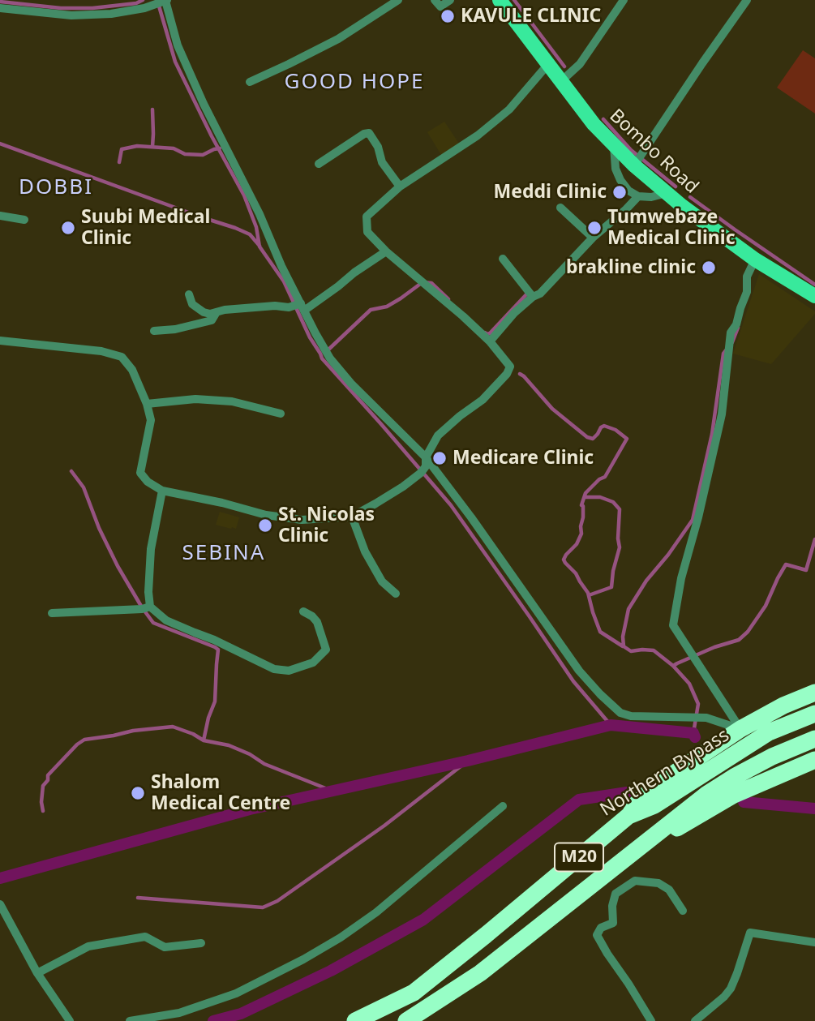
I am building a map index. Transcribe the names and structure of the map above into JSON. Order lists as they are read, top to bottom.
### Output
{
  "streets": {
    "highway": ["Northern Bypass", "M20"],
    "main road": ["Bombo Road"]
  },
  "districts": ["GOOD HOPE", "DOBBI", "SEBINA"],
  "places": [
    "KAVULE CLINIC",
    "Meddi Clinic",
    "Suubi Medical Clinic",
    "Tumwebaze Medical Clinic",
    "brakline clinic",
    "Medicare Clinic",
    "St. Nicolas Clinic",
    "Shalom Medical Centre"
  ]
}
